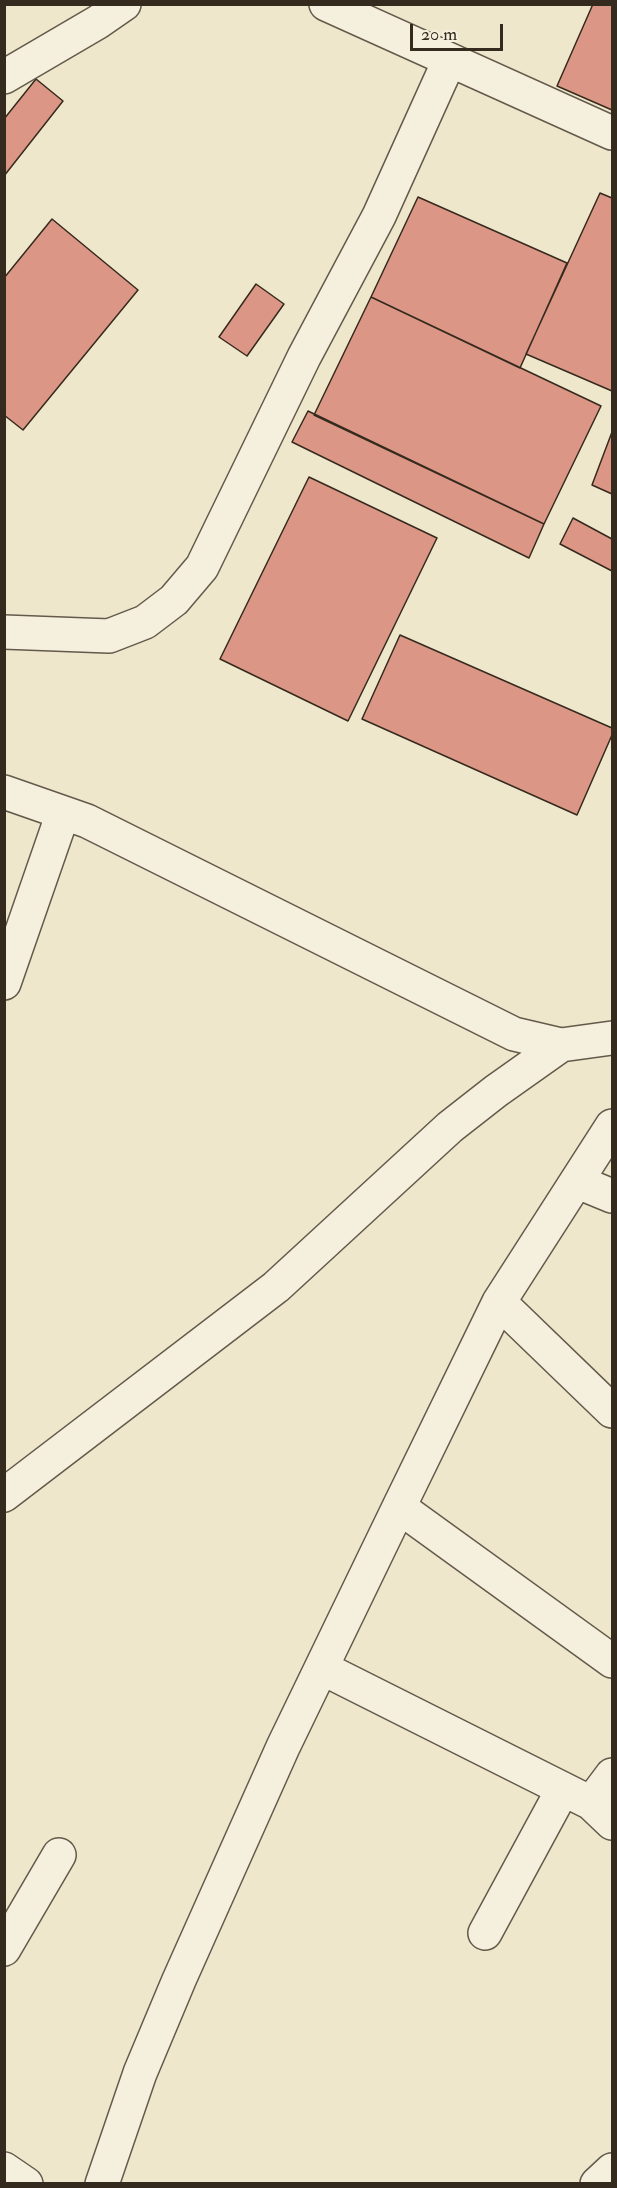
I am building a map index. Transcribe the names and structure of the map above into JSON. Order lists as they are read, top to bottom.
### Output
{
  "scale_bar": "20 m"
}
